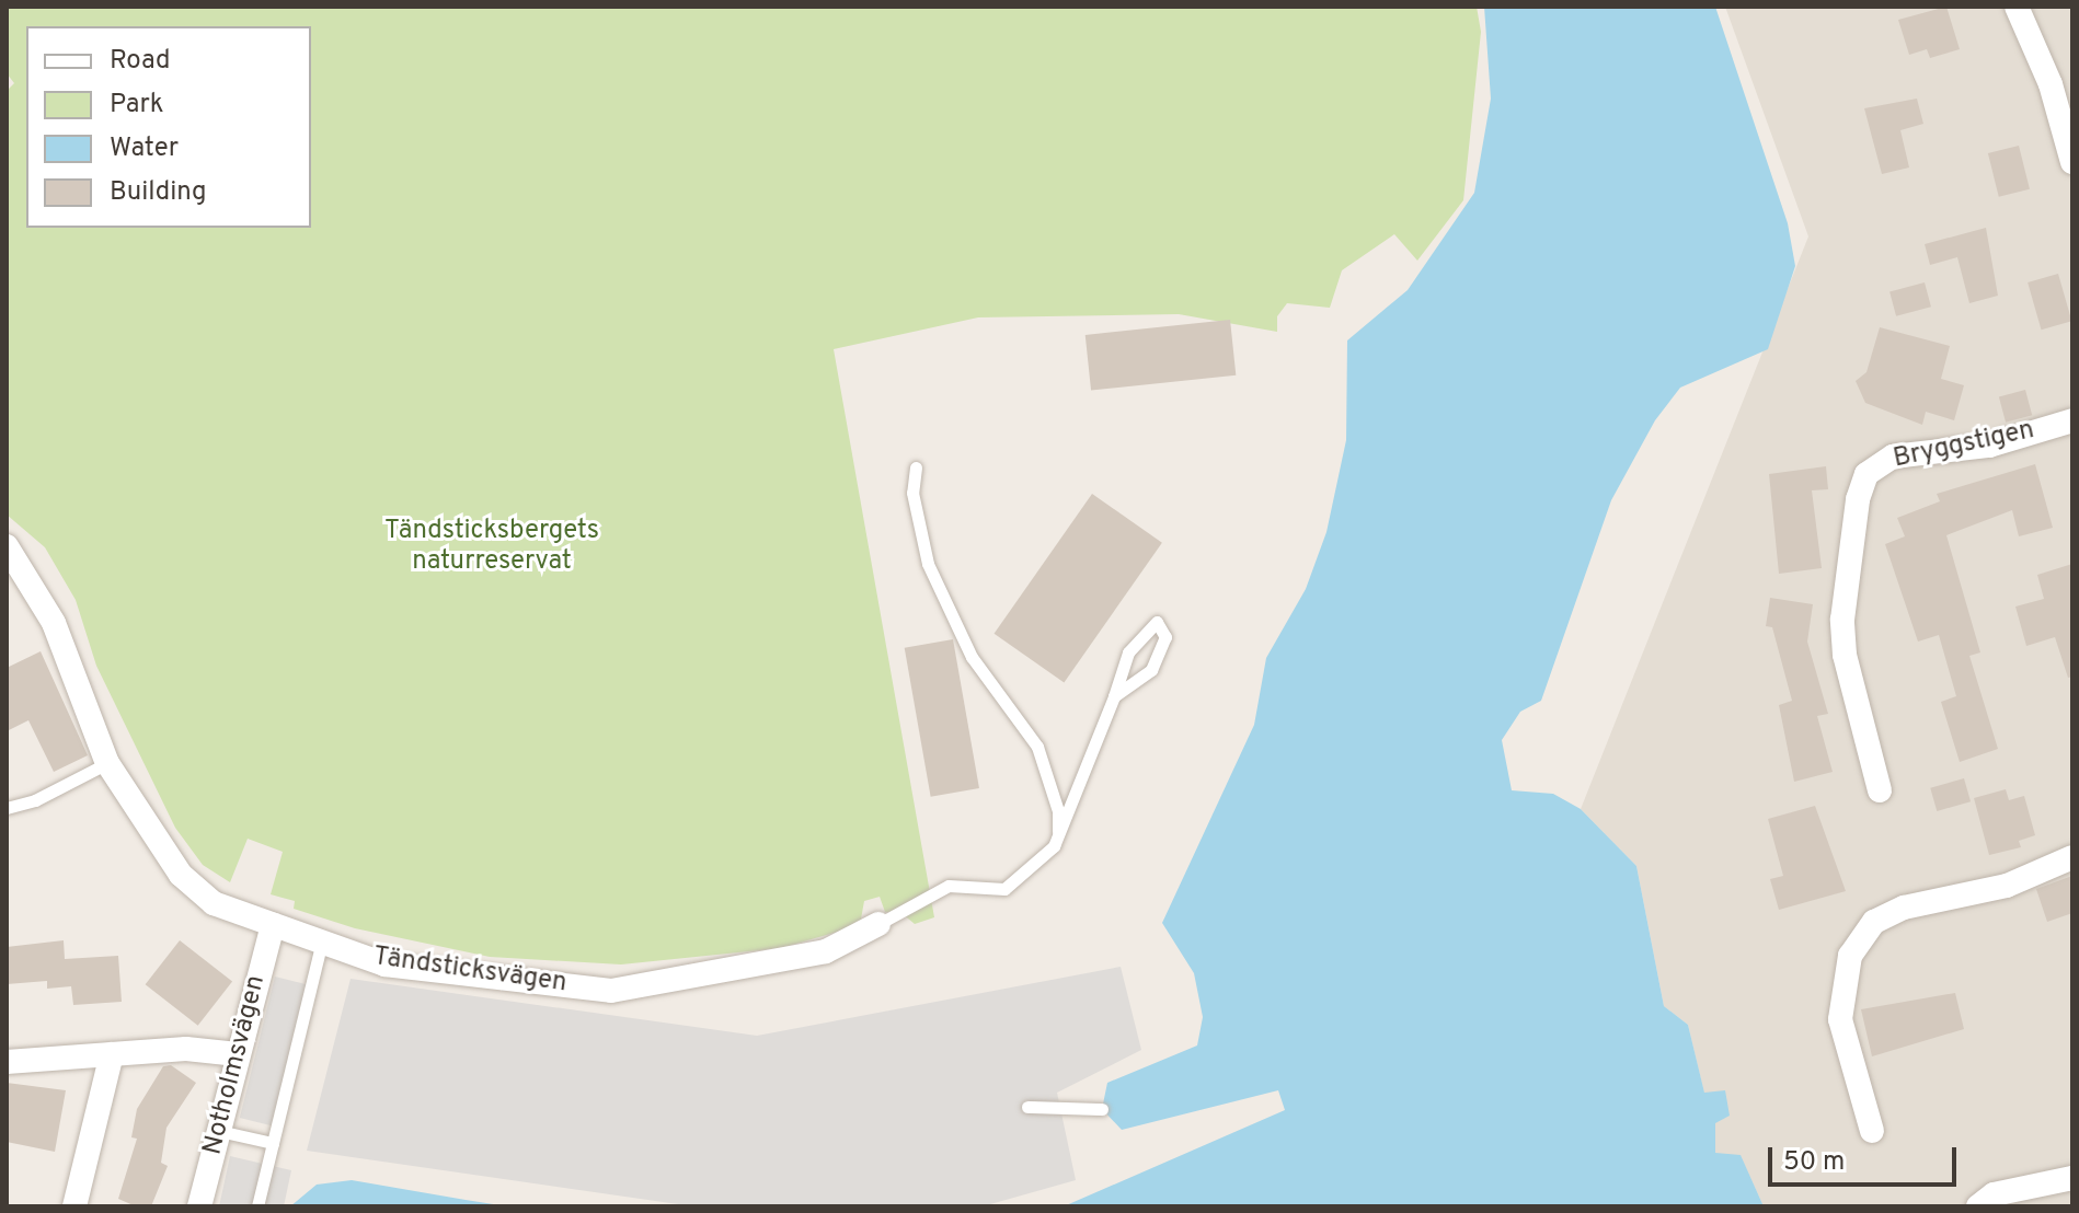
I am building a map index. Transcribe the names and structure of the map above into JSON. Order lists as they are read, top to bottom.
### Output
{
  "streets": {
    "street": ["Bryggstigen", "Tändsticksvägen", "Notholmsvägen"]
  },
  "crossings": [
    ["Tändsticksvägen", "Notholmsvägen"]
  ],
  "parks": ["Tändsticksbergets naturreservat"],
  "legend": [
    "Road",
    "Park",
    "Water",
    "Building"
  ],
  "scale_bar": "50 m"
}
